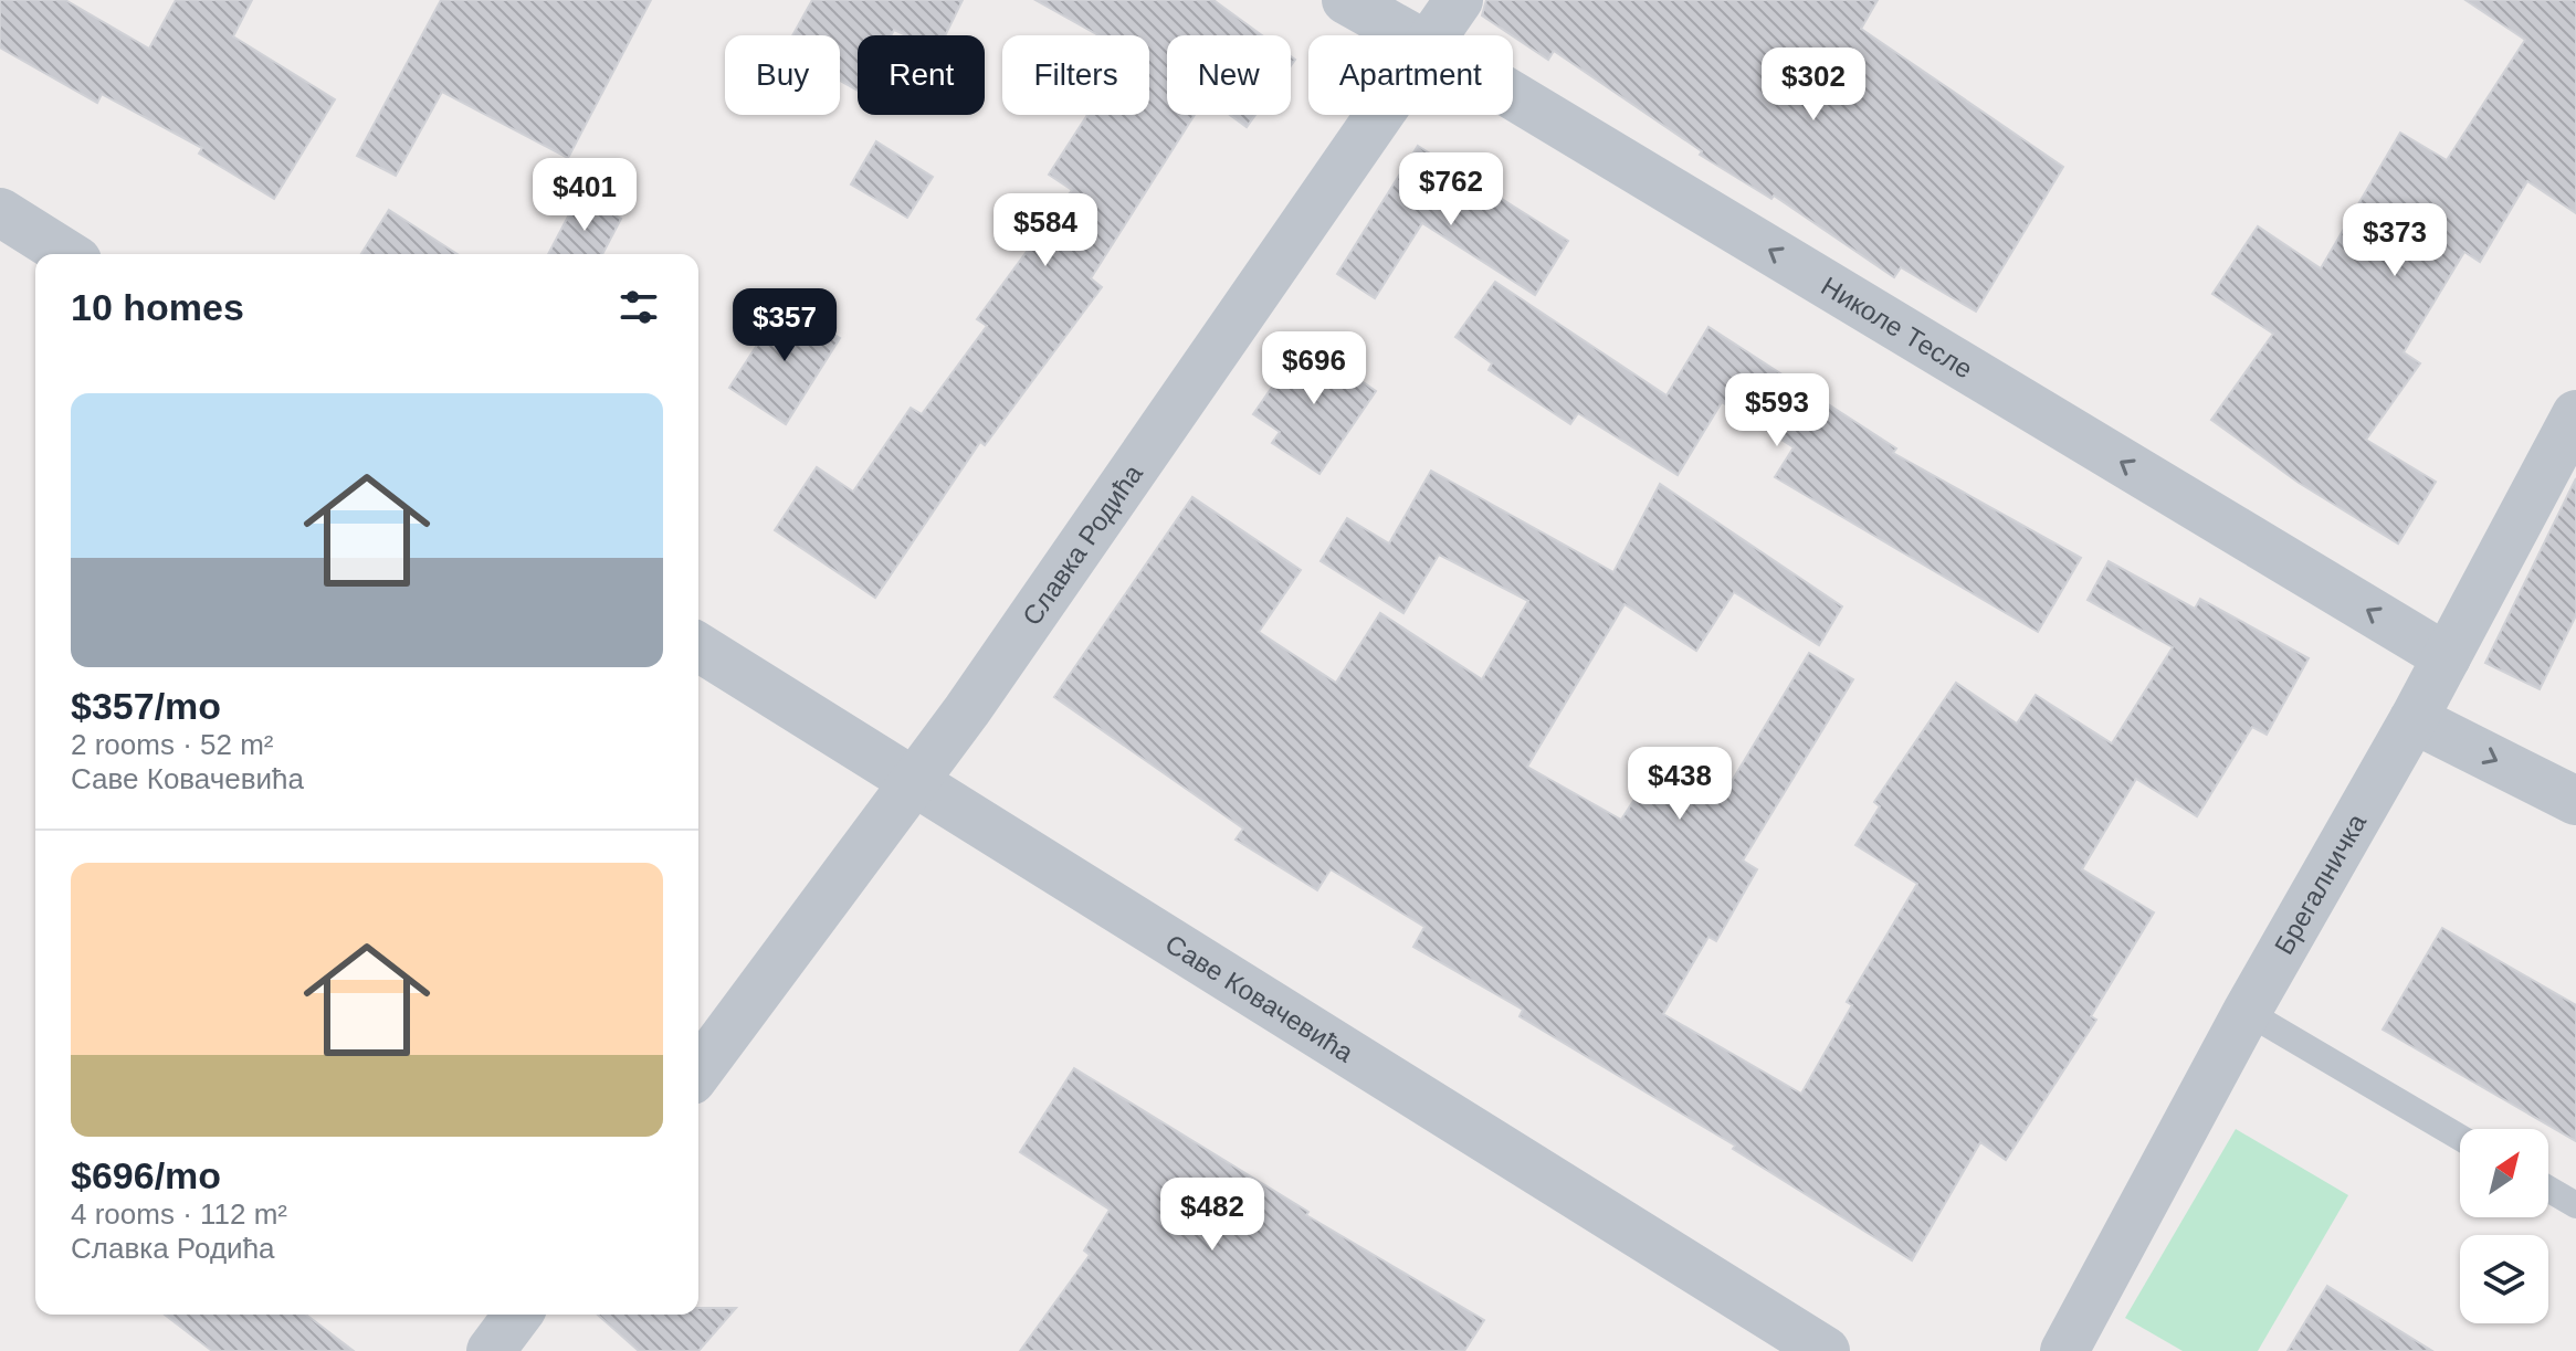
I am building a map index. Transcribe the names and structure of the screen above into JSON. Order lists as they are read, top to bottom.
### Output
{
  "streets": {
    "street": [
      "Николе Тесле",
      "Славка Родића",
      "Брегалничка",
      "Саве Ковачевића"
    ]
  },
  "crossings": [
    ["Николе Тесле", "Брегалничка"],
    ["Славка Родића", "Саве Ковачевића"]
  ],
  "one_way": ["Николе Тесле"],
  "north": "top right",
  "page": {
    "chip": [
      "Buy",
      "Rent",
      "Filters",
      "New",
      "Apartment"
    ],
    "price": [
      "$302",
      "$762",
      "$401",
      "$584",
      "$373",
      "$357",
      "$696",
      "$593",
      "$438",
      "$482"
    ],
    "heading": "10 homes",
    "list": [
      {
        "name": "$357/mo",
        "note": "2 rooms · 52 m² · Саве Ковачевића"
      },
      {
        "name": "$696/mo",
        "note": "4 rooms · 112 m² · Славка Родића"
      }
    ]
  }
}
